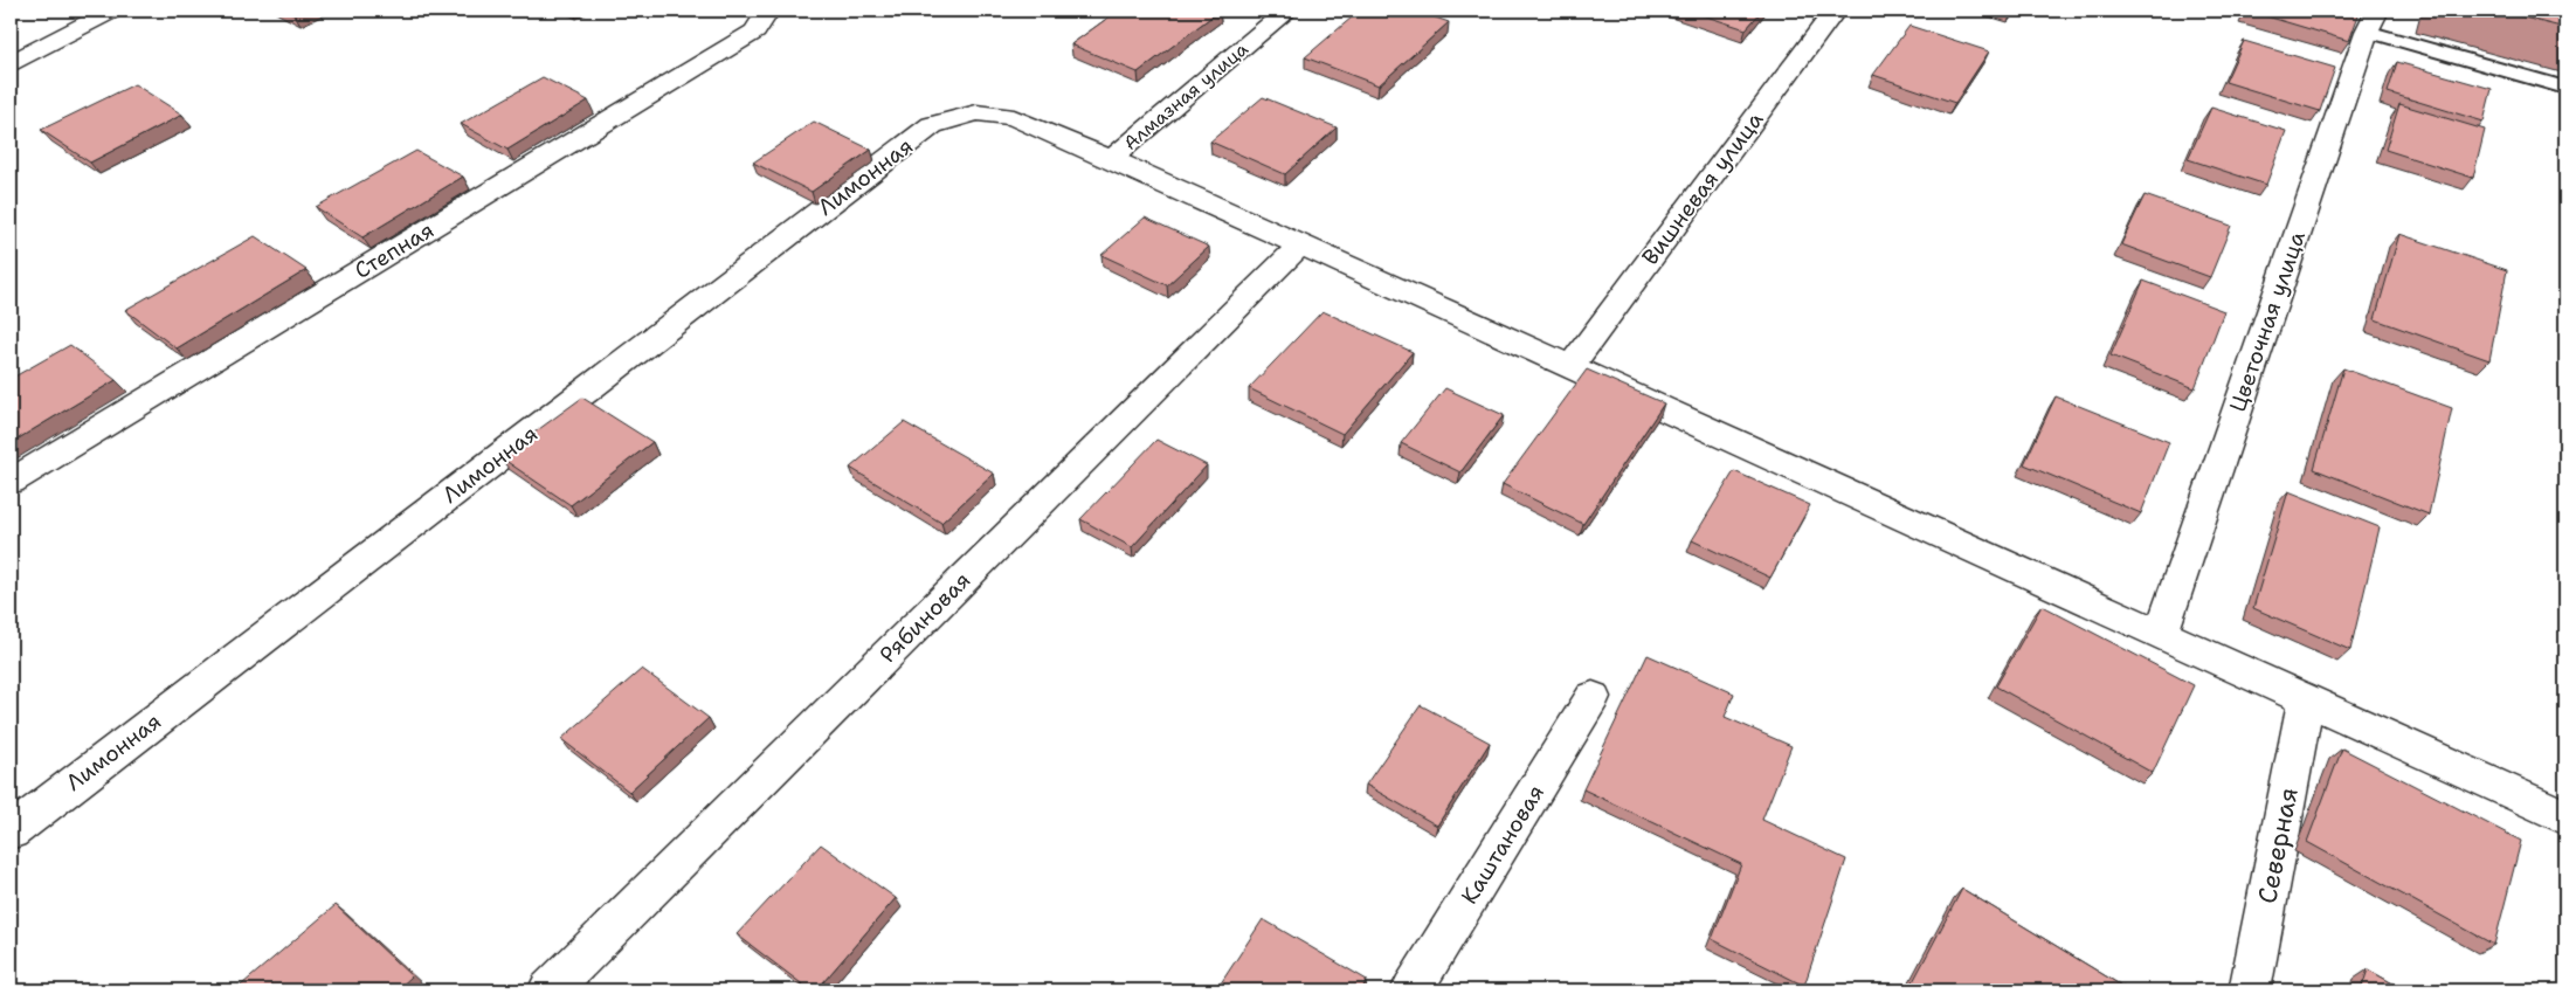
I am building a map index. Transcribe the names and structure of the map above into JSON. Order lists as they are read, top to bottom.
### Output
{
  "streets": {
    "street": [
      "Алмазная улица",
      "Лимонная",
      "Вишневая улица",
      "Степная",
      "Цветочная улица",
      "Рябиновая",
      "Каштановая",
      "Северная"
    ]
  },
  "crossings": [
    ["Алмазная улица", "Лимонная"]
  ]
}
